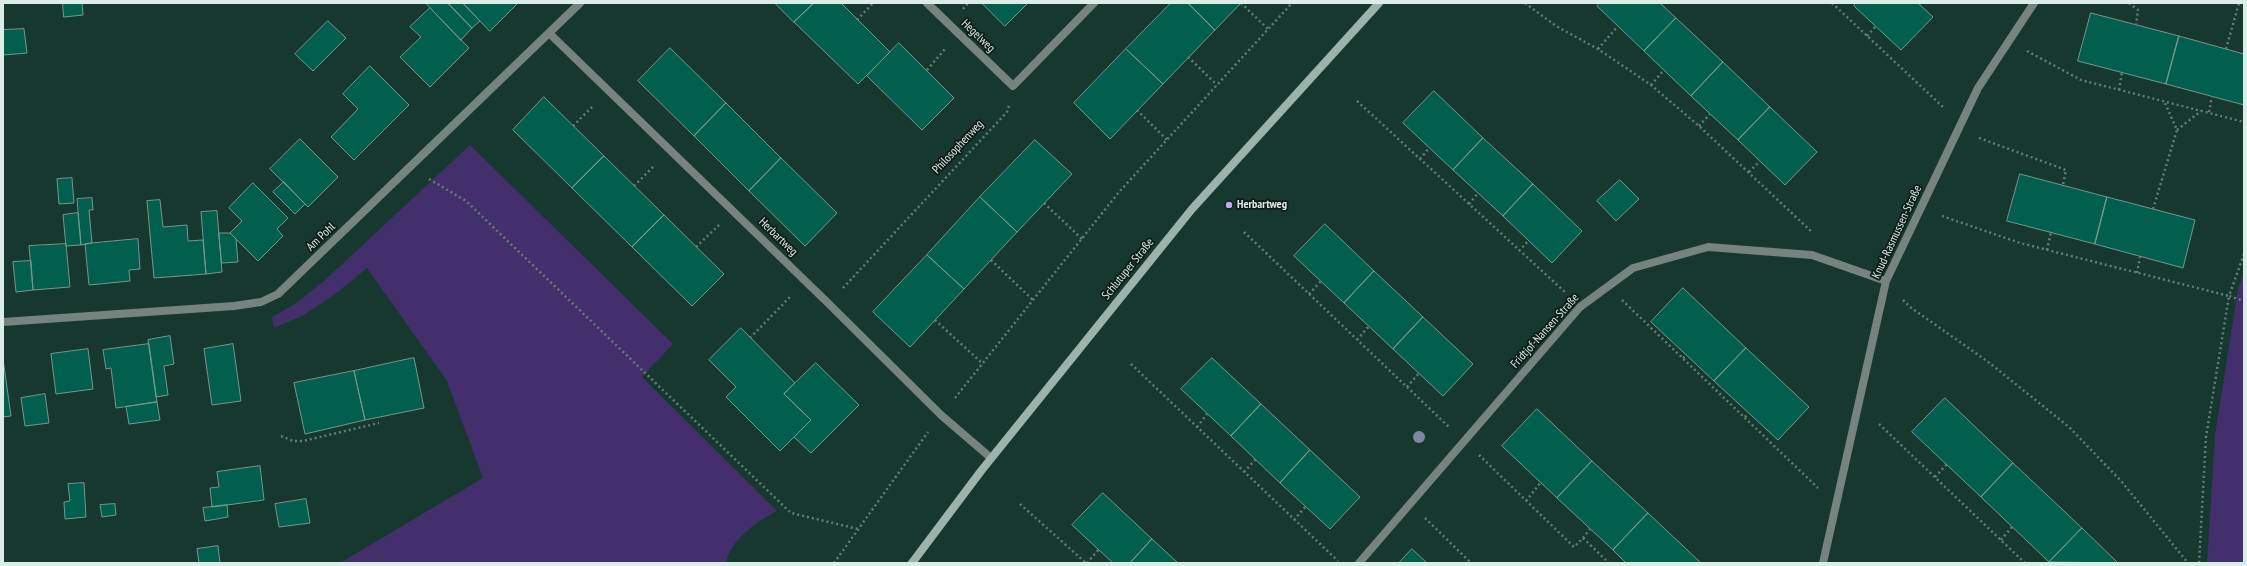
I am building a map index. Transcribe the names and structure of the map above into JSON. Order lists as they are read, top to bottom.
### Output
{
  "streets": {
    "main road": ["Schlutuper Straße"],
    "street": [
      "Hegelweg",
      "Knud-Rasmussen-Straße",
      "Am Pohl",
      "Herbartweg",
      "Fridtjof-Nansen-Straße"
    ],
    "path": ["Philosophenweg"]
  },
  "crossings": [
    ["Hegelweg", "Philosophenweg"],
    ["Philosophenweg", "Herbartweg"],
    ["Knud-Rasmussen-Straße", "Fridtjof-Nansen-Straße"],
    ["Am Pohl", "Herbartweg"],
    ["Herbartweg", "Schlutuper Straße"]
  ],
  "places": ["Herbartweg"]
}
